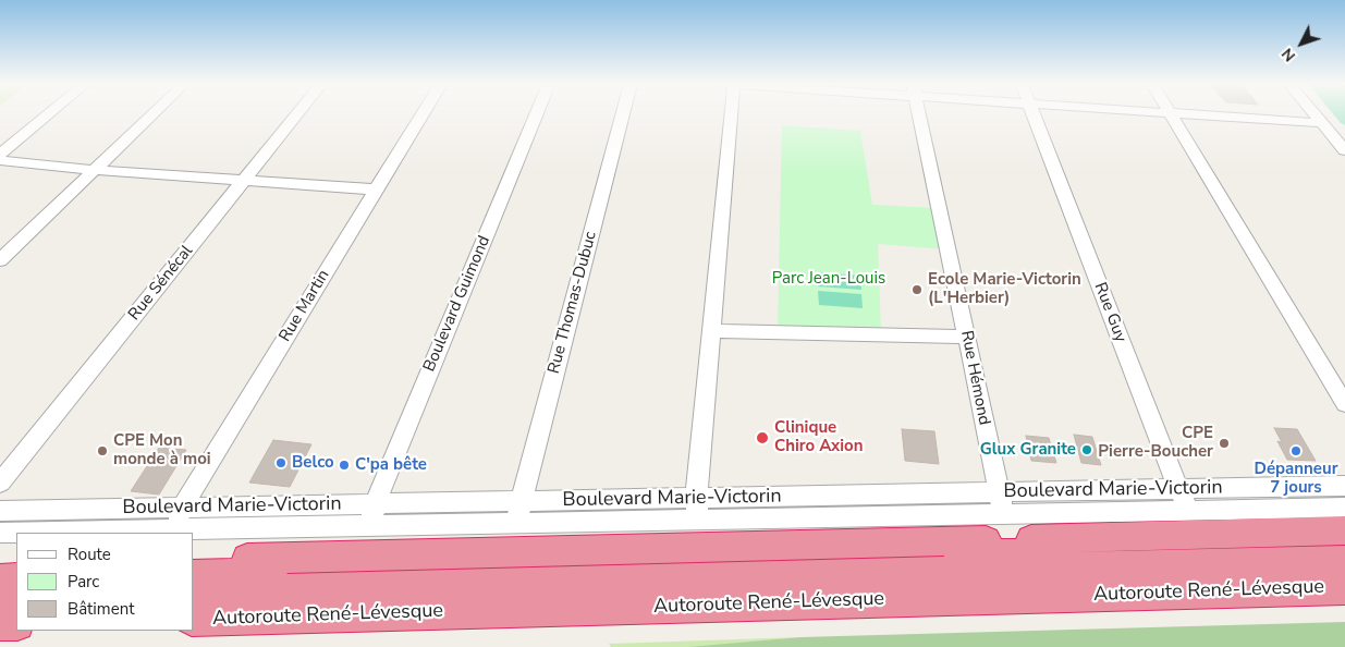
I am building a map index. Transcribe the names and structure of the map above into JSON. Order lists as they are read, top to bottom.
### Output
{
  "streets": {
    "highway": ["Autoroute René-Lévesque"],
    "street": [
      "Rue Sénécal",
      "Rue Thomas-Dubuc",
      "Boulevard Guimond",
      "Rue Martin",
      "Rue Guy",
      "Rue Hémond",
      "Boulevard Marie-Victorin"
    ]
  },
  "crossings": [
    ["Rue Thomas-Dubuc", "Boulevard Marie-Victorin"],
    ["Boulevard Guimond", "Boulevard Marie-Victorin"],
    ["Rue Martin", "Boulevard Marie-Victorin"],
    ["Rue Guy", "Boulevard Marie-Victorin"],
    ["Rue Hémond", "Boulevard Marie-Victorin"]
  ],
  "parks": ["Parc Jean-Louis"],
  "places": [
    "Ecole Marie-Victorin (L'Herbier)",
    "Clinique Chiro Axion",
    "CPE Pierre-Boucher",
    "Glux Granite",
    "CPE Mon monde à moi",
    "Dépanneur 7 jours",
    "Belco",
    "C'pa bête"
  ],
  "legend": ["Route", "Parc", "Bâtiment"],
  "north": "bottom left"
}
